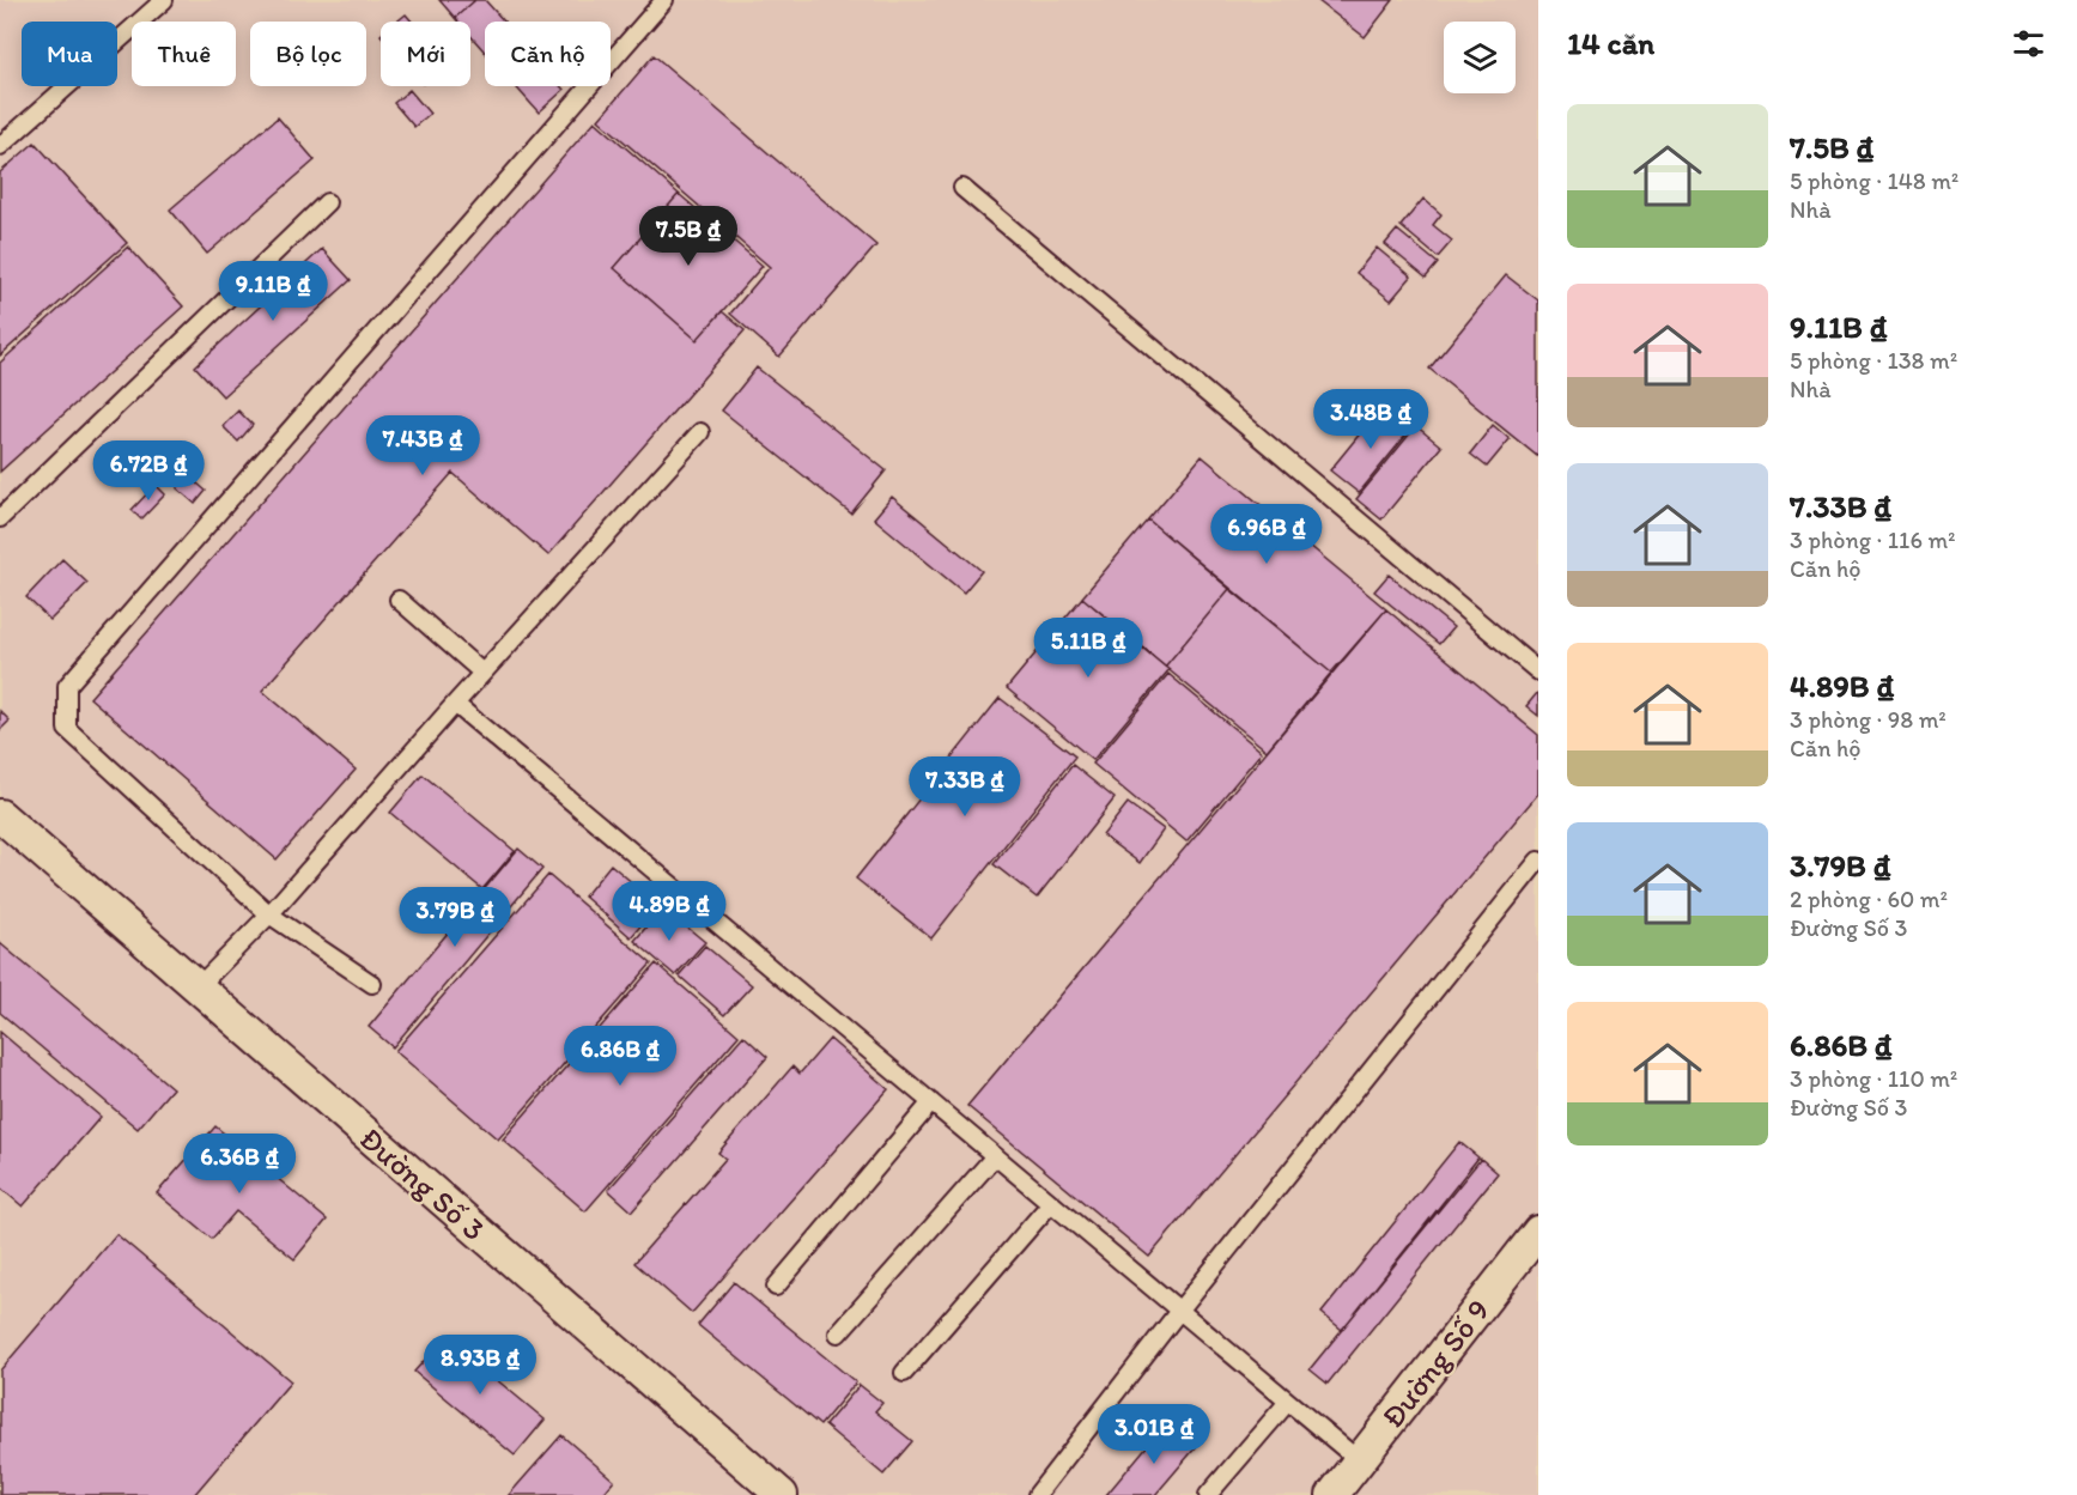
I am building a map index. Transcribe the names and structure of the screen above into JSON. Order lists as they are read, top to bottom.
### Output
{
  "streets": {
    "street": ["Đường Số 3", "Đường Số 9"]
  },
  "page": {
    "heading": "14 căn",
    "chip": [
      "Mua",
      "Thuê",
      "Bộ lọc",
      "Mới",
      "Căn hộ"
    ],
    "list": [
      {
        "name": "7.5B ₫",
        "note": "5 phòng · 148 m² · Nhà"
      },
      {
        "name": "9.11B ₫",
        "note": "5 phòng · 138 m² · Nhà"
      },
      {
        "name": "7.33B ₫",
        "note": "3 phòng · 116 m² · Căn hộ"
      },
      {
        "name": "4.89B ₫",
        "note": "3 phòng · 98 m² · Căn hộ"
      },
      {
        "name": "3.79B ₫",
        "note": "2 phòng · 60 m² · Đường Số 3"
      },
      {
        "name": "6.86B ₫",
        "note": "3 phòng · 110 m² · Đường Số 3"
      }
    ],
    "price": [
      "7.5B ₫",
      "9.11B ₫",
      "3.48B ₫",
      "7.43B ₫",
      "6.72B ₫",
      "6.96B ₫",
      "5.11B ₫",
      "7.33B ₫",
      "4.89B ₫",
      "3.79B ₫",
      "6.86B ₫",
      "6.36B ₫",
      "8.93B ₫",
      "3.01B ₫"
    ]
  }
}
